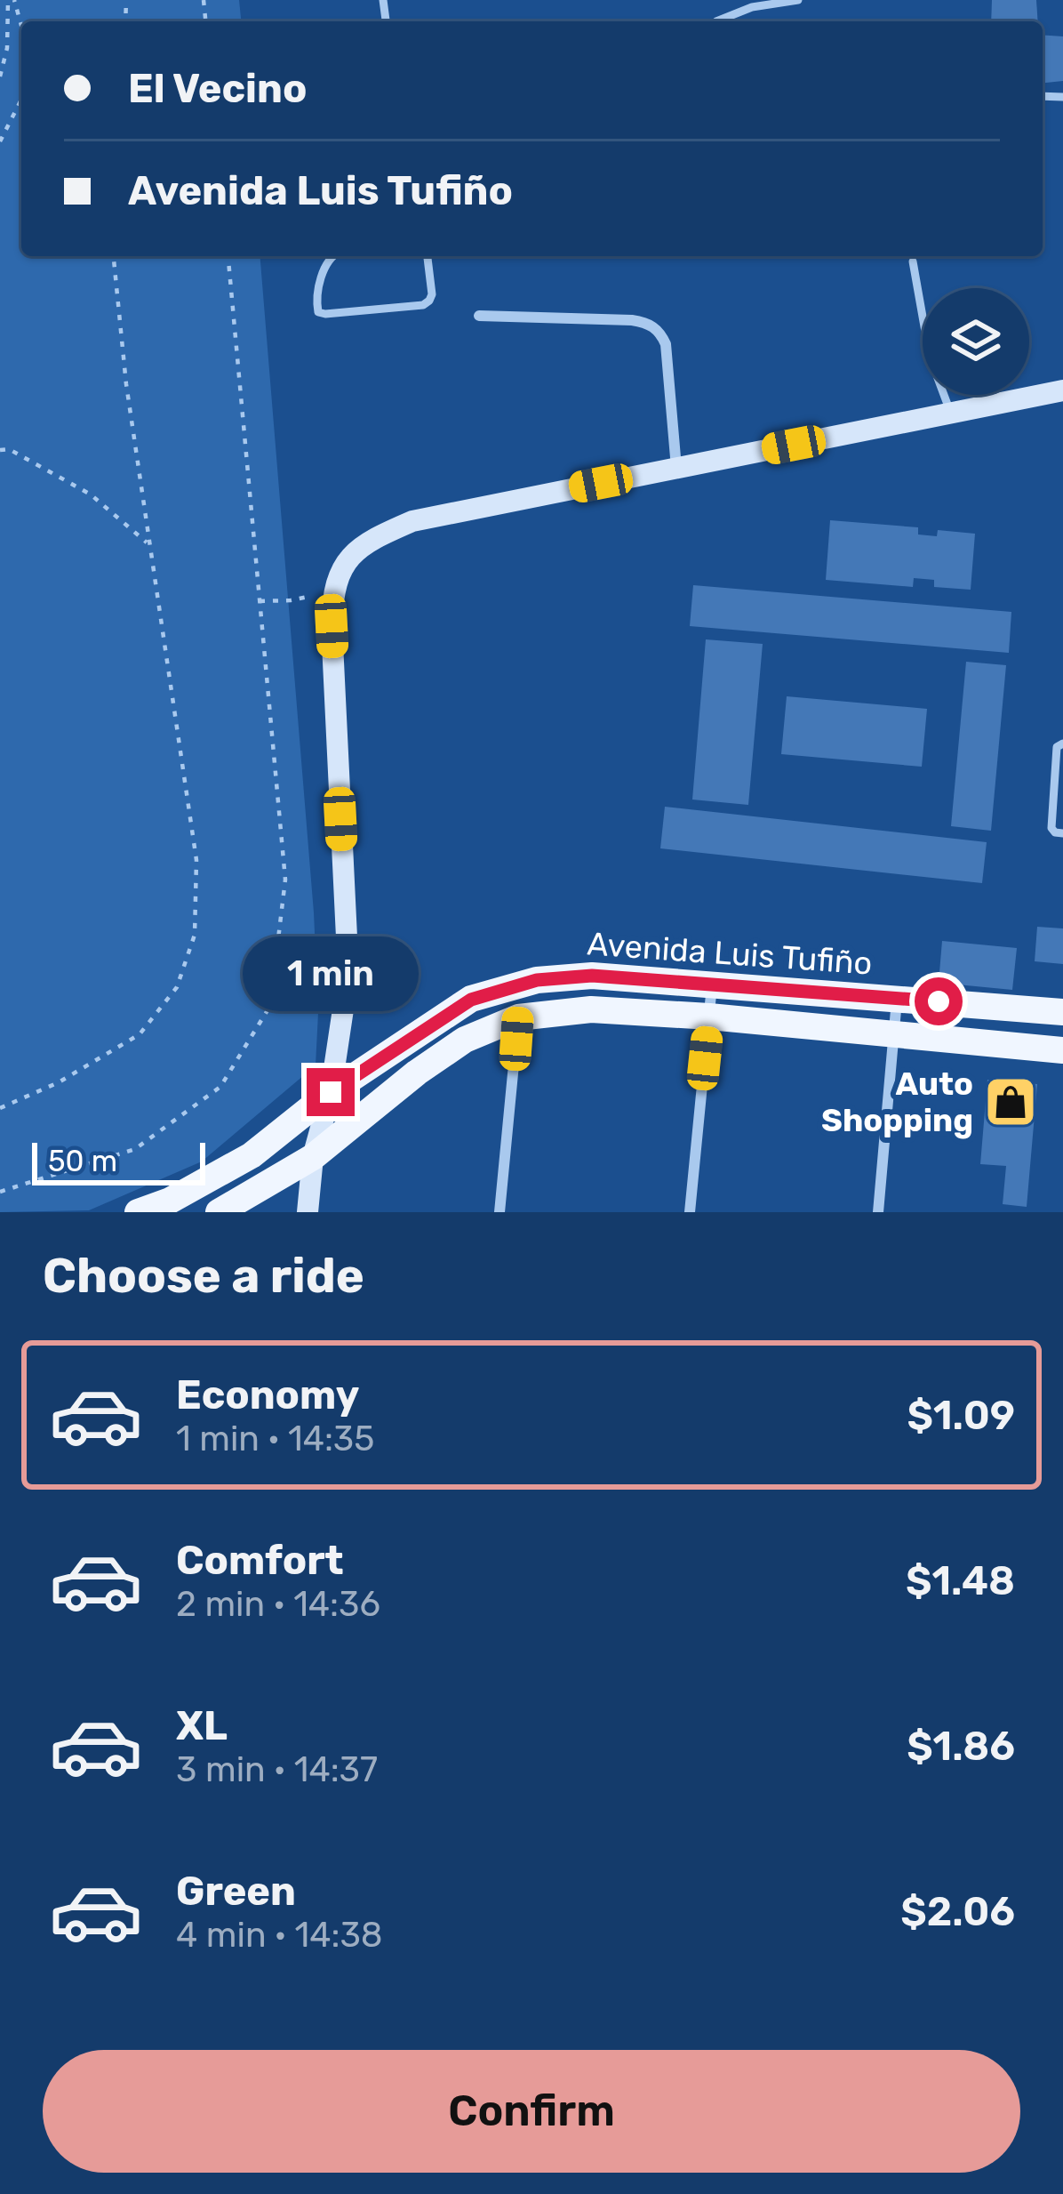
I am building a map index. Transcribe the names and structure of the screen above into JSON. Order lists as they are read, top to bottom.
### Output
{
  "streets": {
    "main road": ["Avenida Luis Tufiño"]
  },
  "places": {
    "shop": ["Auto Shopping"]
  },
  "scale_bar": "50 m",
  "page": {
    "banner": ["El Vecino", "Avenida Luis Tufiño"],
    "bubble": "1 min",
    "scale": "50 m",
    "heading": "Choose a ride",
    "list": [
      {
        "name": "Economy",
        "note": "1 min · 14:35",
        "value": "$1.09"
      },
      {
        "name": "Comfort",
        "note": "2 min · 14:36",
        "value": "$1.48"
      },
      {
        "name": "XL",
        "note": "3 min · 14:37",
        "value": "$1.86"
      },
      {
        "name": "Green",
        "note": "4 min · 14:38",
        "value": "$2.06"
      }
    ],
    "buttons": "Confirm"
  }
}
